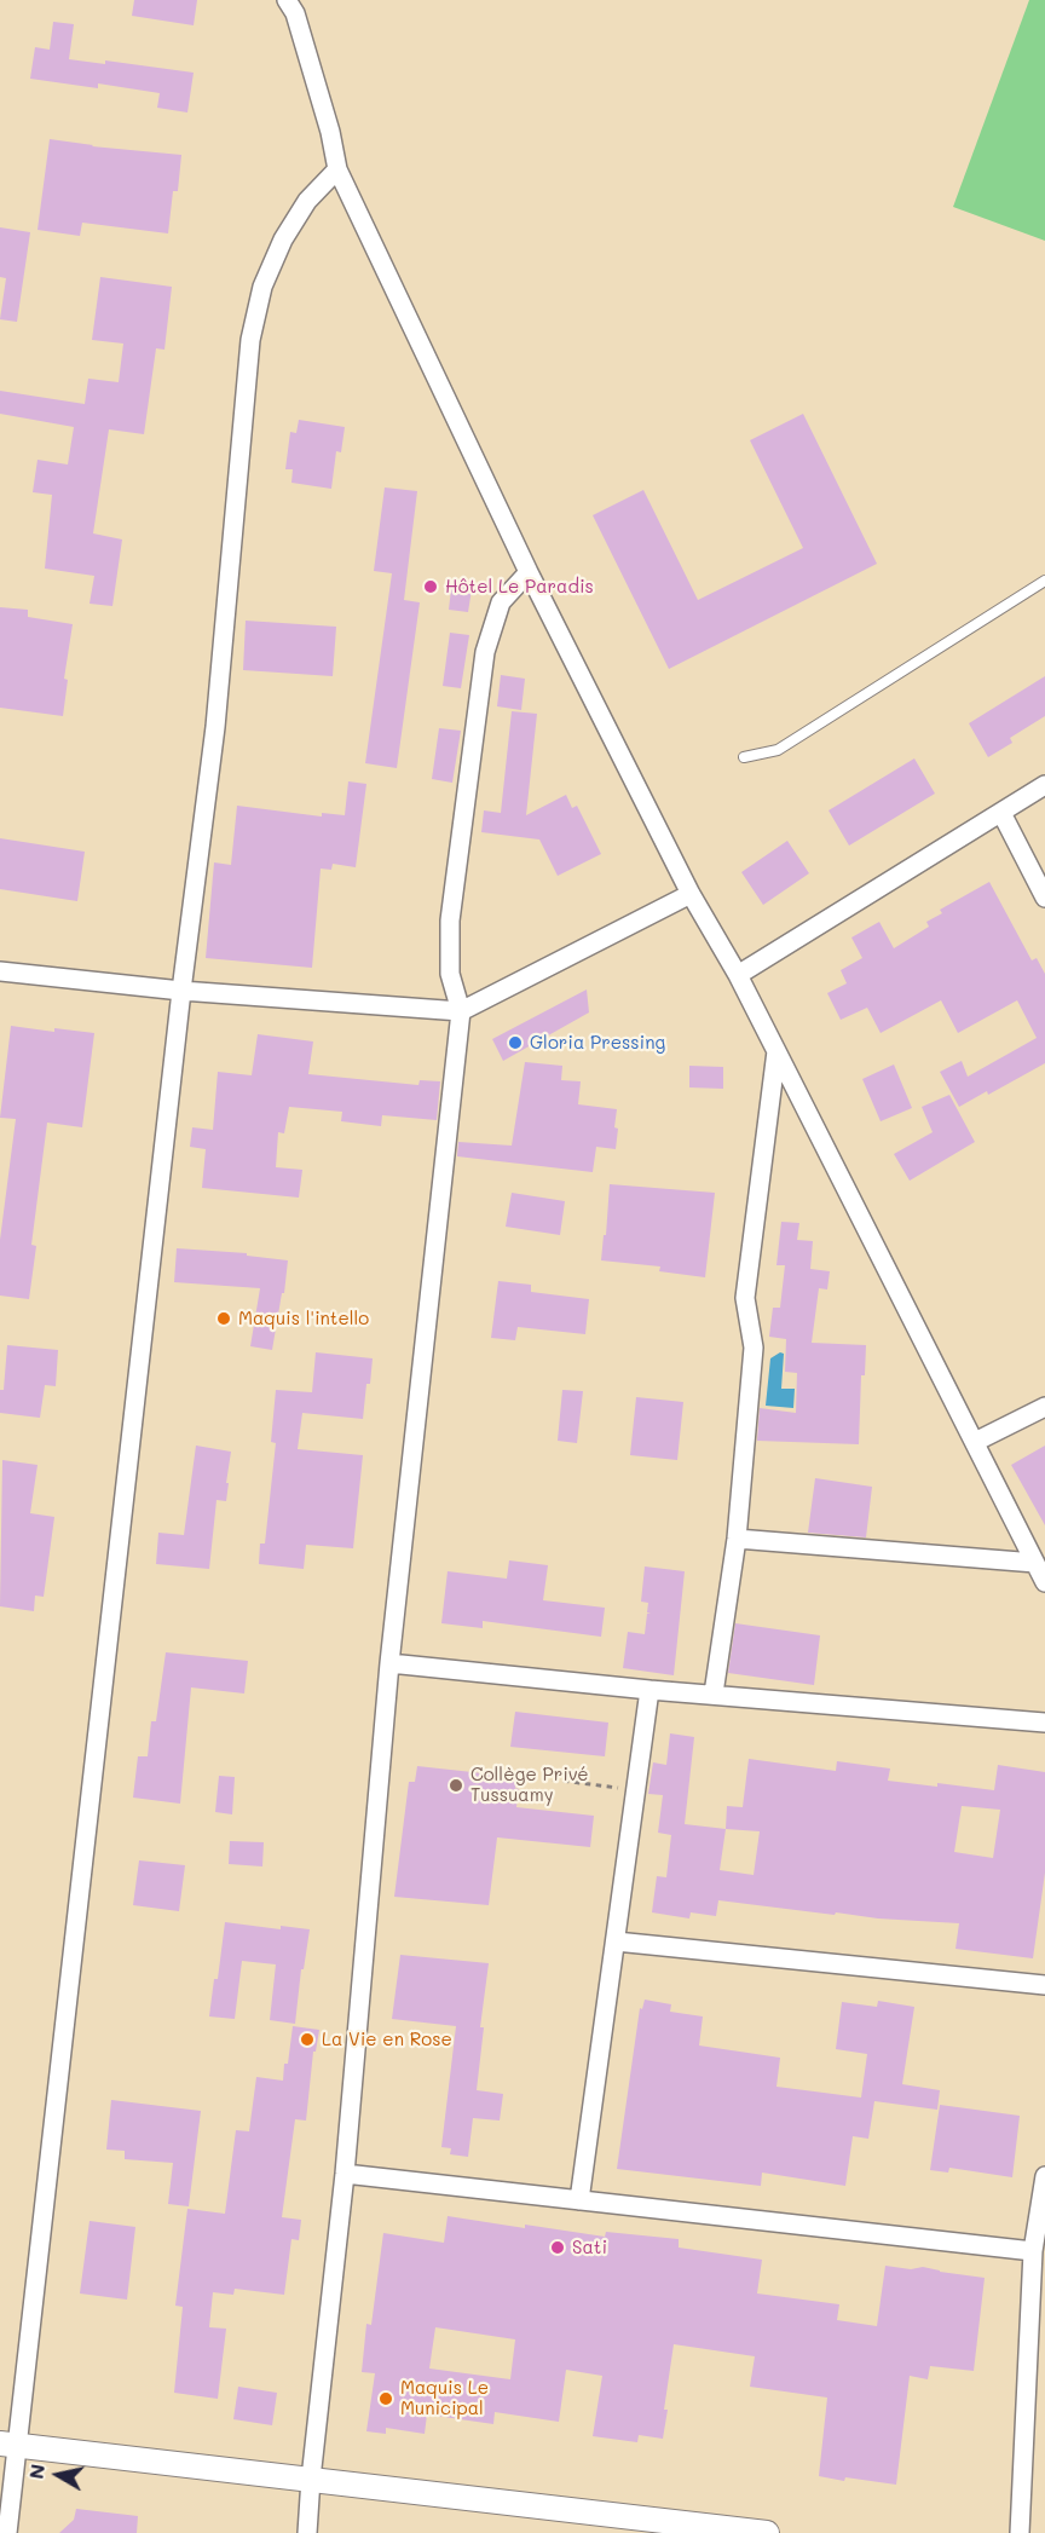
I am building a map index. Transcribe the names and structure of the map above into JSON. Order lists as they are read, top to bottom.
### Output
{
  "places": [
    "Hôtel Le Paradis",
    "Gloria Pressing",
    "Maquis l'intello",
    "Collège Privé Tussuamy",
    "La Vie en Rose",
    "Sati",
    "Maquis Le Municipal"
  ],
  "north": "left"
}
